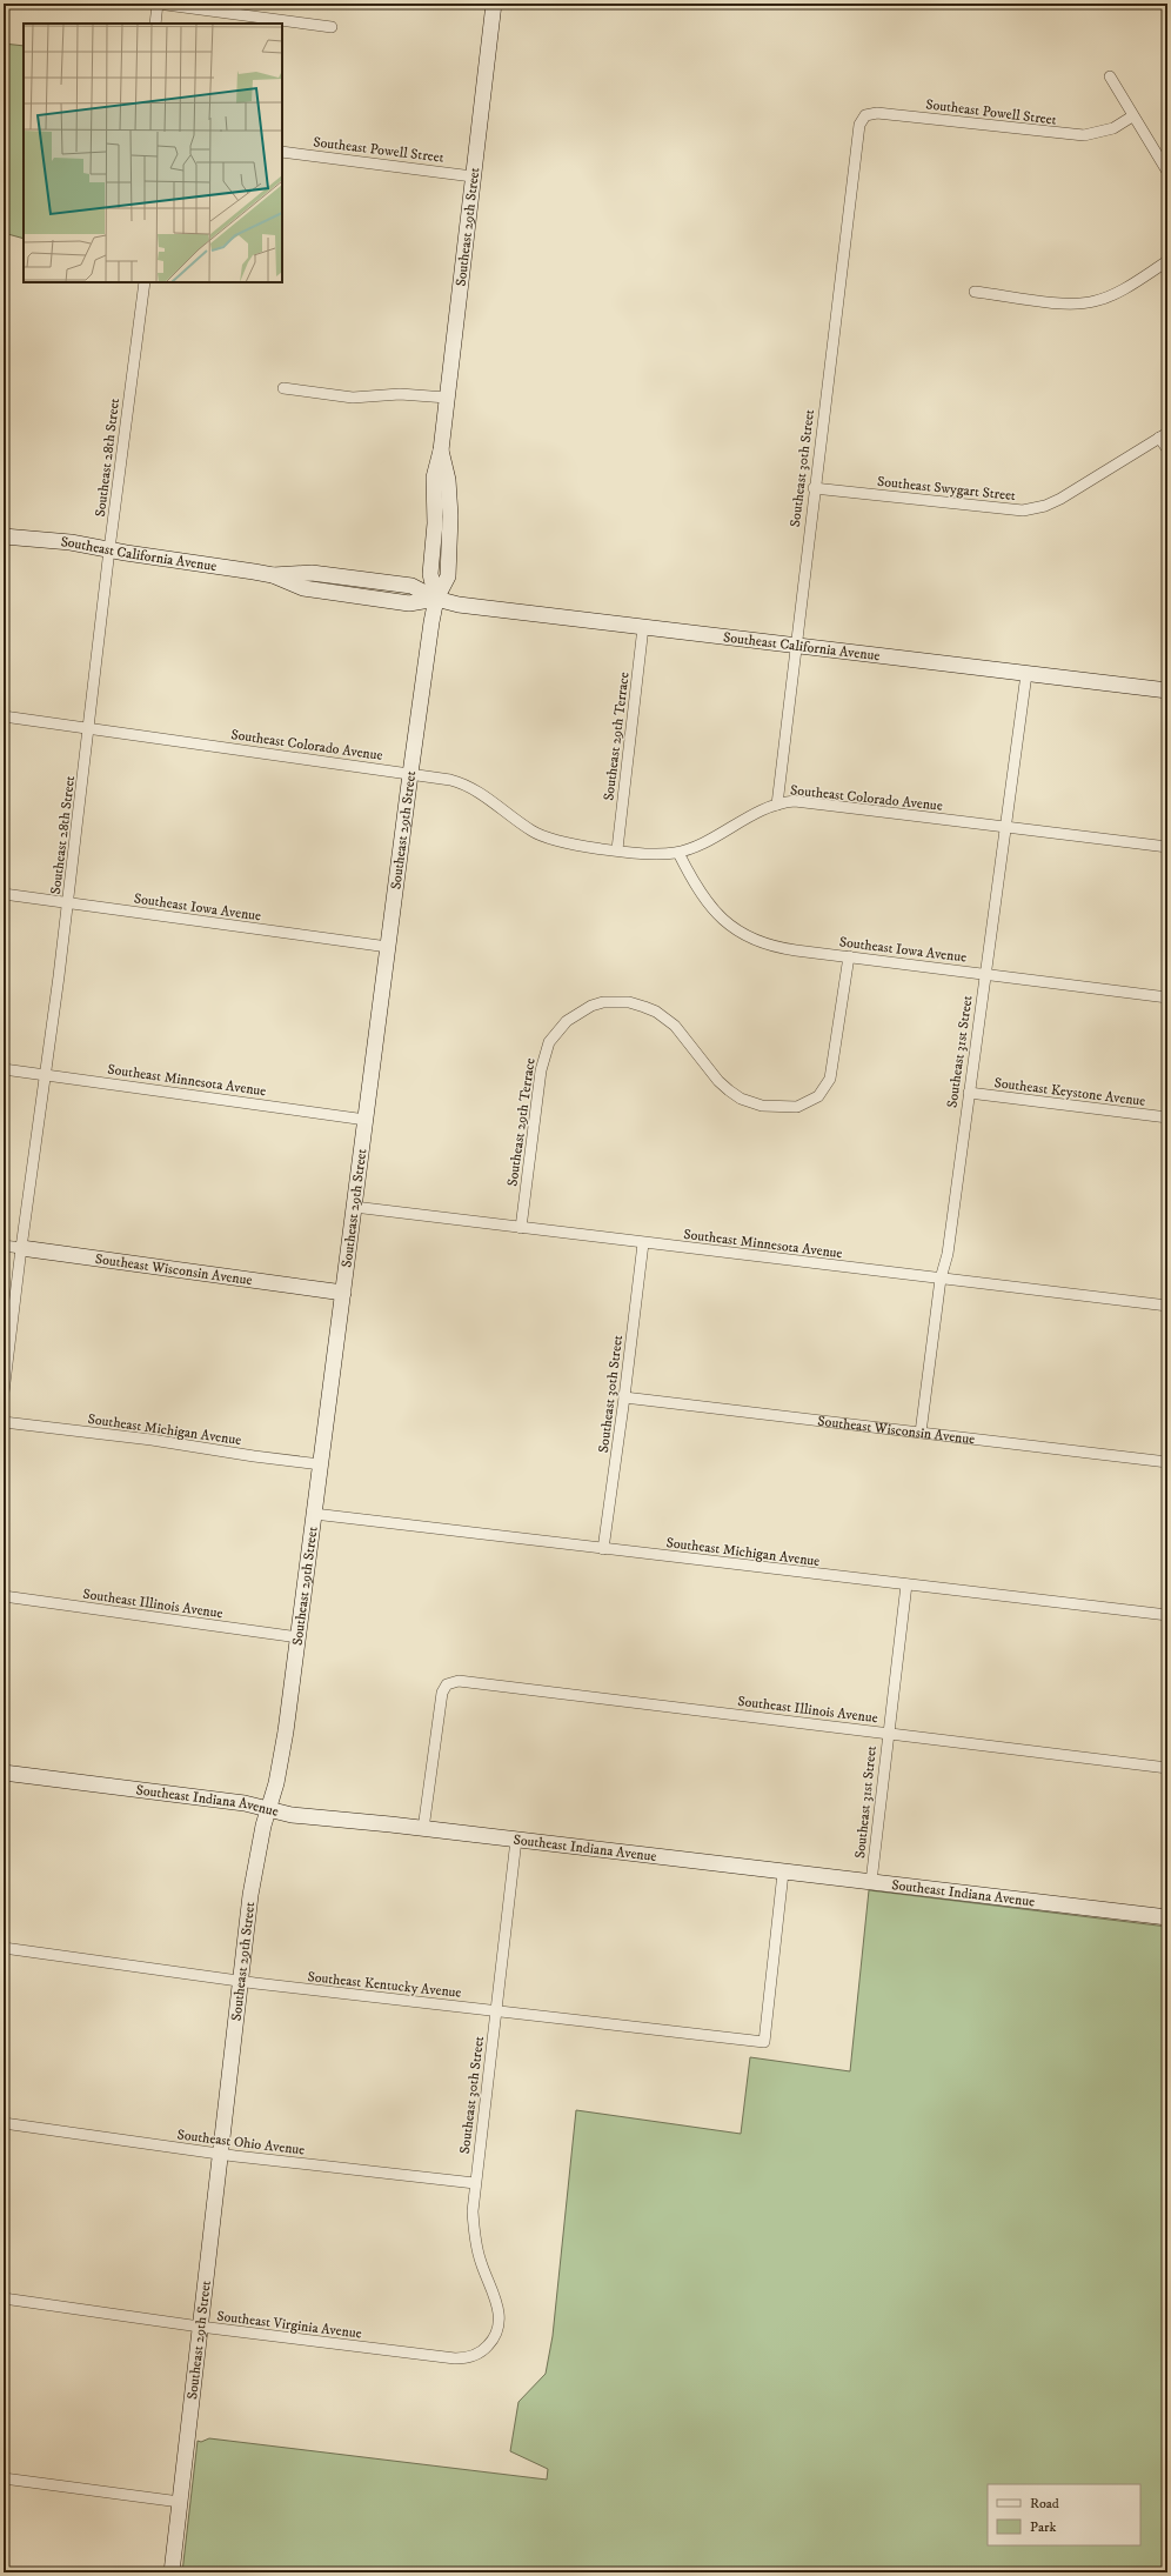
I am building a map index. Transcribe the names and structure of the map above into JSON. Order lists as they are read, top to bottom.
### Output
{
  "streets": {
    "main road": [
      "Southeast 29th Street",
      "Southeast California Avenue",
      "Southeast Wisconsin Avenue",
      "Southeast Indiana Avenue"
    ],
    "street": [
      "Southeast Powell Street",
      "Southeast 28th Street",
      "Southeast 30th Street",
      "Southeast Swygart Street",
      "Southeast 29th Terrace",
      "Southeast Colorado Avenue",
      "Southeast Iowa Avenue",
      "Southeast 31st Street",
      "Southeast Minnesota Avenue",
      "Southeast Keystone Avenue",
      "Southeast Michigan Avenue",
      "Southeast Illinois Avenue",
      "Southeast Kentucky Avenue",
      "Southeast Ohio Avenue",
      "Southeast Virginia Avenue"
    ]
  },
  "crossings": [
    ["Southeast Powell Street", "Southeast 29th Street"],
    ["Southeast Powell Street", "Southeast 30th Street"],
    ["Southeast 29th Street", "Southeast California Avenue"],
    ["Southeast 29th Street", "Southeast Colorado Avenue"],
    ["Southeast 29th Street", "Southeast Iowa Avenue"],
    ["Southeast 29th Street", "Southeast Minnesota Avenue"],
    ["Southeast 29th Street", "Southeast Wisconsin Avenue"],
    ["Southeast 29th Street", "Southeast Michigan Avenue"],
    ["Southeast 29th Street", "Southeast Illinois Avenue"],
    ["Southeast 29th Street", "Southeast Indiana Avenue"],
    ["Southeast 29th Street", "Southeast Kentucky Avenue"],
    ["Southeast 29th Street", "Southeast Ohio Avenue"],
    ["Southeast 29th Street", "Southeast Virginia Avenue"],
    ["Southeast 28th Street", "Southeast California Avenue"],
    ["Southeast 28th Street", "Southeast Colorado Avenue"],
    ["Southeast 28th Street", "Southeast Iowa Avenue"],
    ["Southeast 28th Street", "Southeast Minnesota Avenue"],
    ["Southeast 28th Street", "Southeast Wisconsin Avenue"],
    ["Southeast 30th Street", "Southeast Swygart Street"],
    ["Southeast 30th Street", "Southeast California Avenue"],
    ["Southeast 30th Street", "Southeast Colorado Avenue"],
    ["Southeast 30th Street", "Southeast Minnesota Avenue"],
    ["Southeast 30th Street", "Southeast Wisconsin Avenue"],
    ["Southeast 30th Street", "Southeast Michigan Avenue"],
    ["Southeast 30th Street", "Southeast Indiana Avenue"],
    ["Southeast 30th Street", "Southeast Kentucky Avenue"],
    ["Southeast 30th Street", "Southeast Ohio Avenue"],
    ["Southeast 30th Street", "Southeast Virginia Avenue"],
    ["Southeast California Avenue", "Southeast 29th Terrace"],
    ["Southeast California Avenue", "Southeast 31st Street"],
    ["Southeast 29th Terrace", "Southeast Colorado Avenue"],
    ["Southeast 29th Terrace", "Southeast Iowa Avenue"],
    ["Southeast 29th Terrace", "Southeast Minnesota Avenue"],
    ["Southeast Colorado Avenue", "Southeast Iowa Avenue"],
    ["Southeast Colorado Avenue", "Southeast 31st Street"],
    ["Southeast Iowa Avenue", "Southeast 31st Street"],
    ["Southeast 31st Street", "Southeast Minnesota Avenue"],
    ["Southeast 31st Street", "Southeast Keystone Avenue"],
    ["Southeast 31st Street", "Southeast Wisconsin Avenue"],
    ["Southeast 31st Street", "Southeast Michigan Avenue"],
    ["Southeast 31st Street", "Southeast Illinois Avenue"],
    ["Southeast 31st Street", "Southeast Indiana Avenue"],
    ["Southeast Illinois Avenue", "Southeast Indiana Avenue"],
    ["Southeast Indiana Avenue", "Southeast Kentucky Avenue"]
  ],
  "legend": ["Road", "Park"]
}
